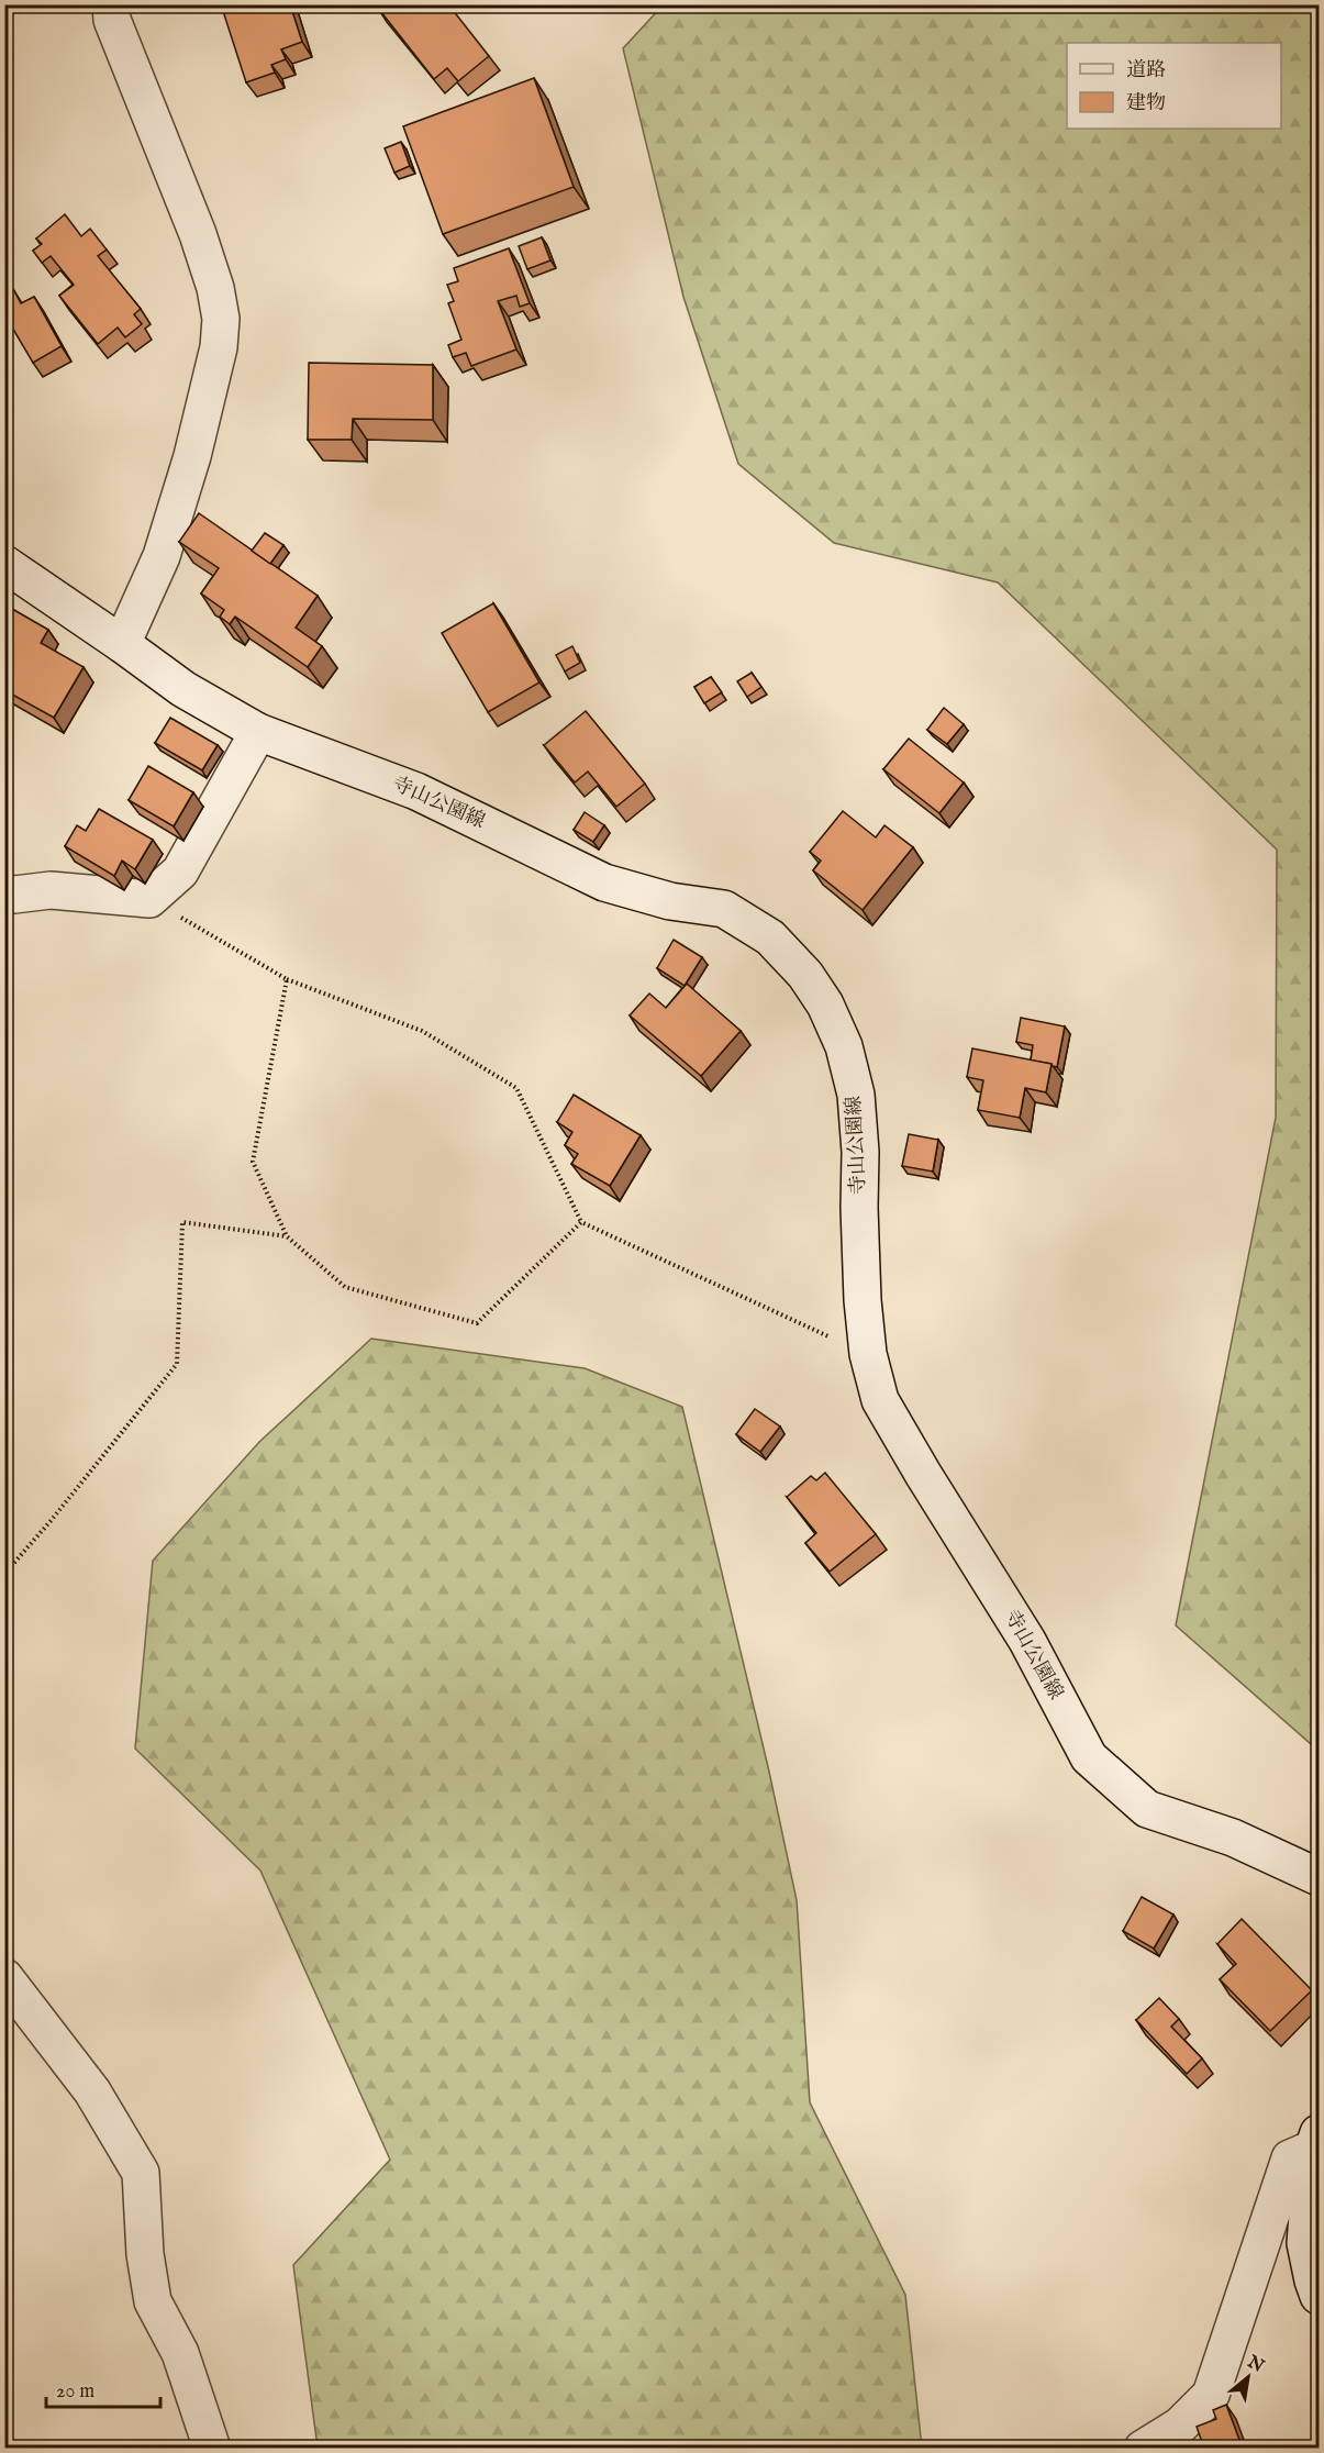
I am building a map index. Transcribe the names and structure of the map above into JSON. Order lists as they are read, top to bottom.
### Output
{
  "streets": {
    "main road": ["寺山公園線"]
  },
  "legend": ["道路", "建物"],
  "scale_bar": "20 m",
  "north": "top right"
}
